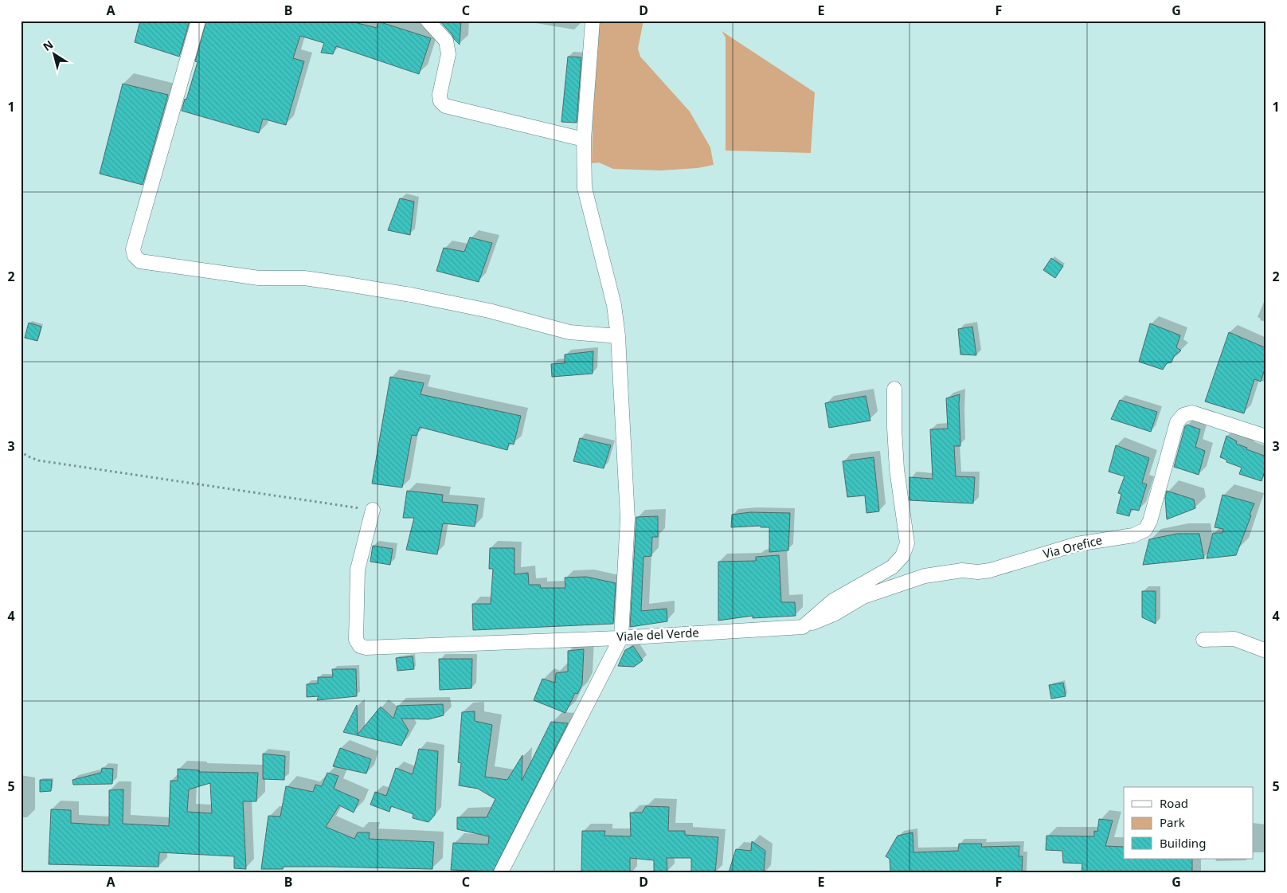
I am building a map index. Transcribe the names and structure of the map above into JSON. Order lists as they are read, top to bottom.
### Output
{
  "streets": {
    "street": ["Via Orefice", "Viale del Verde"]
  },
  "crossings": [
    ["Via Orefice", "Viale del Verde"]
  ],
  "legend": ["Road", "Park", "Building"],
  "north": "top left",
  "grid": {
    "columns": [
      "A",
      "B",
      "C",
      "D",
      "E",
      "F",
      "G"
    ],
    "rows": [
      "1",
      "2",
      "3",
      "4",
      "5"
    ]
  }
}
